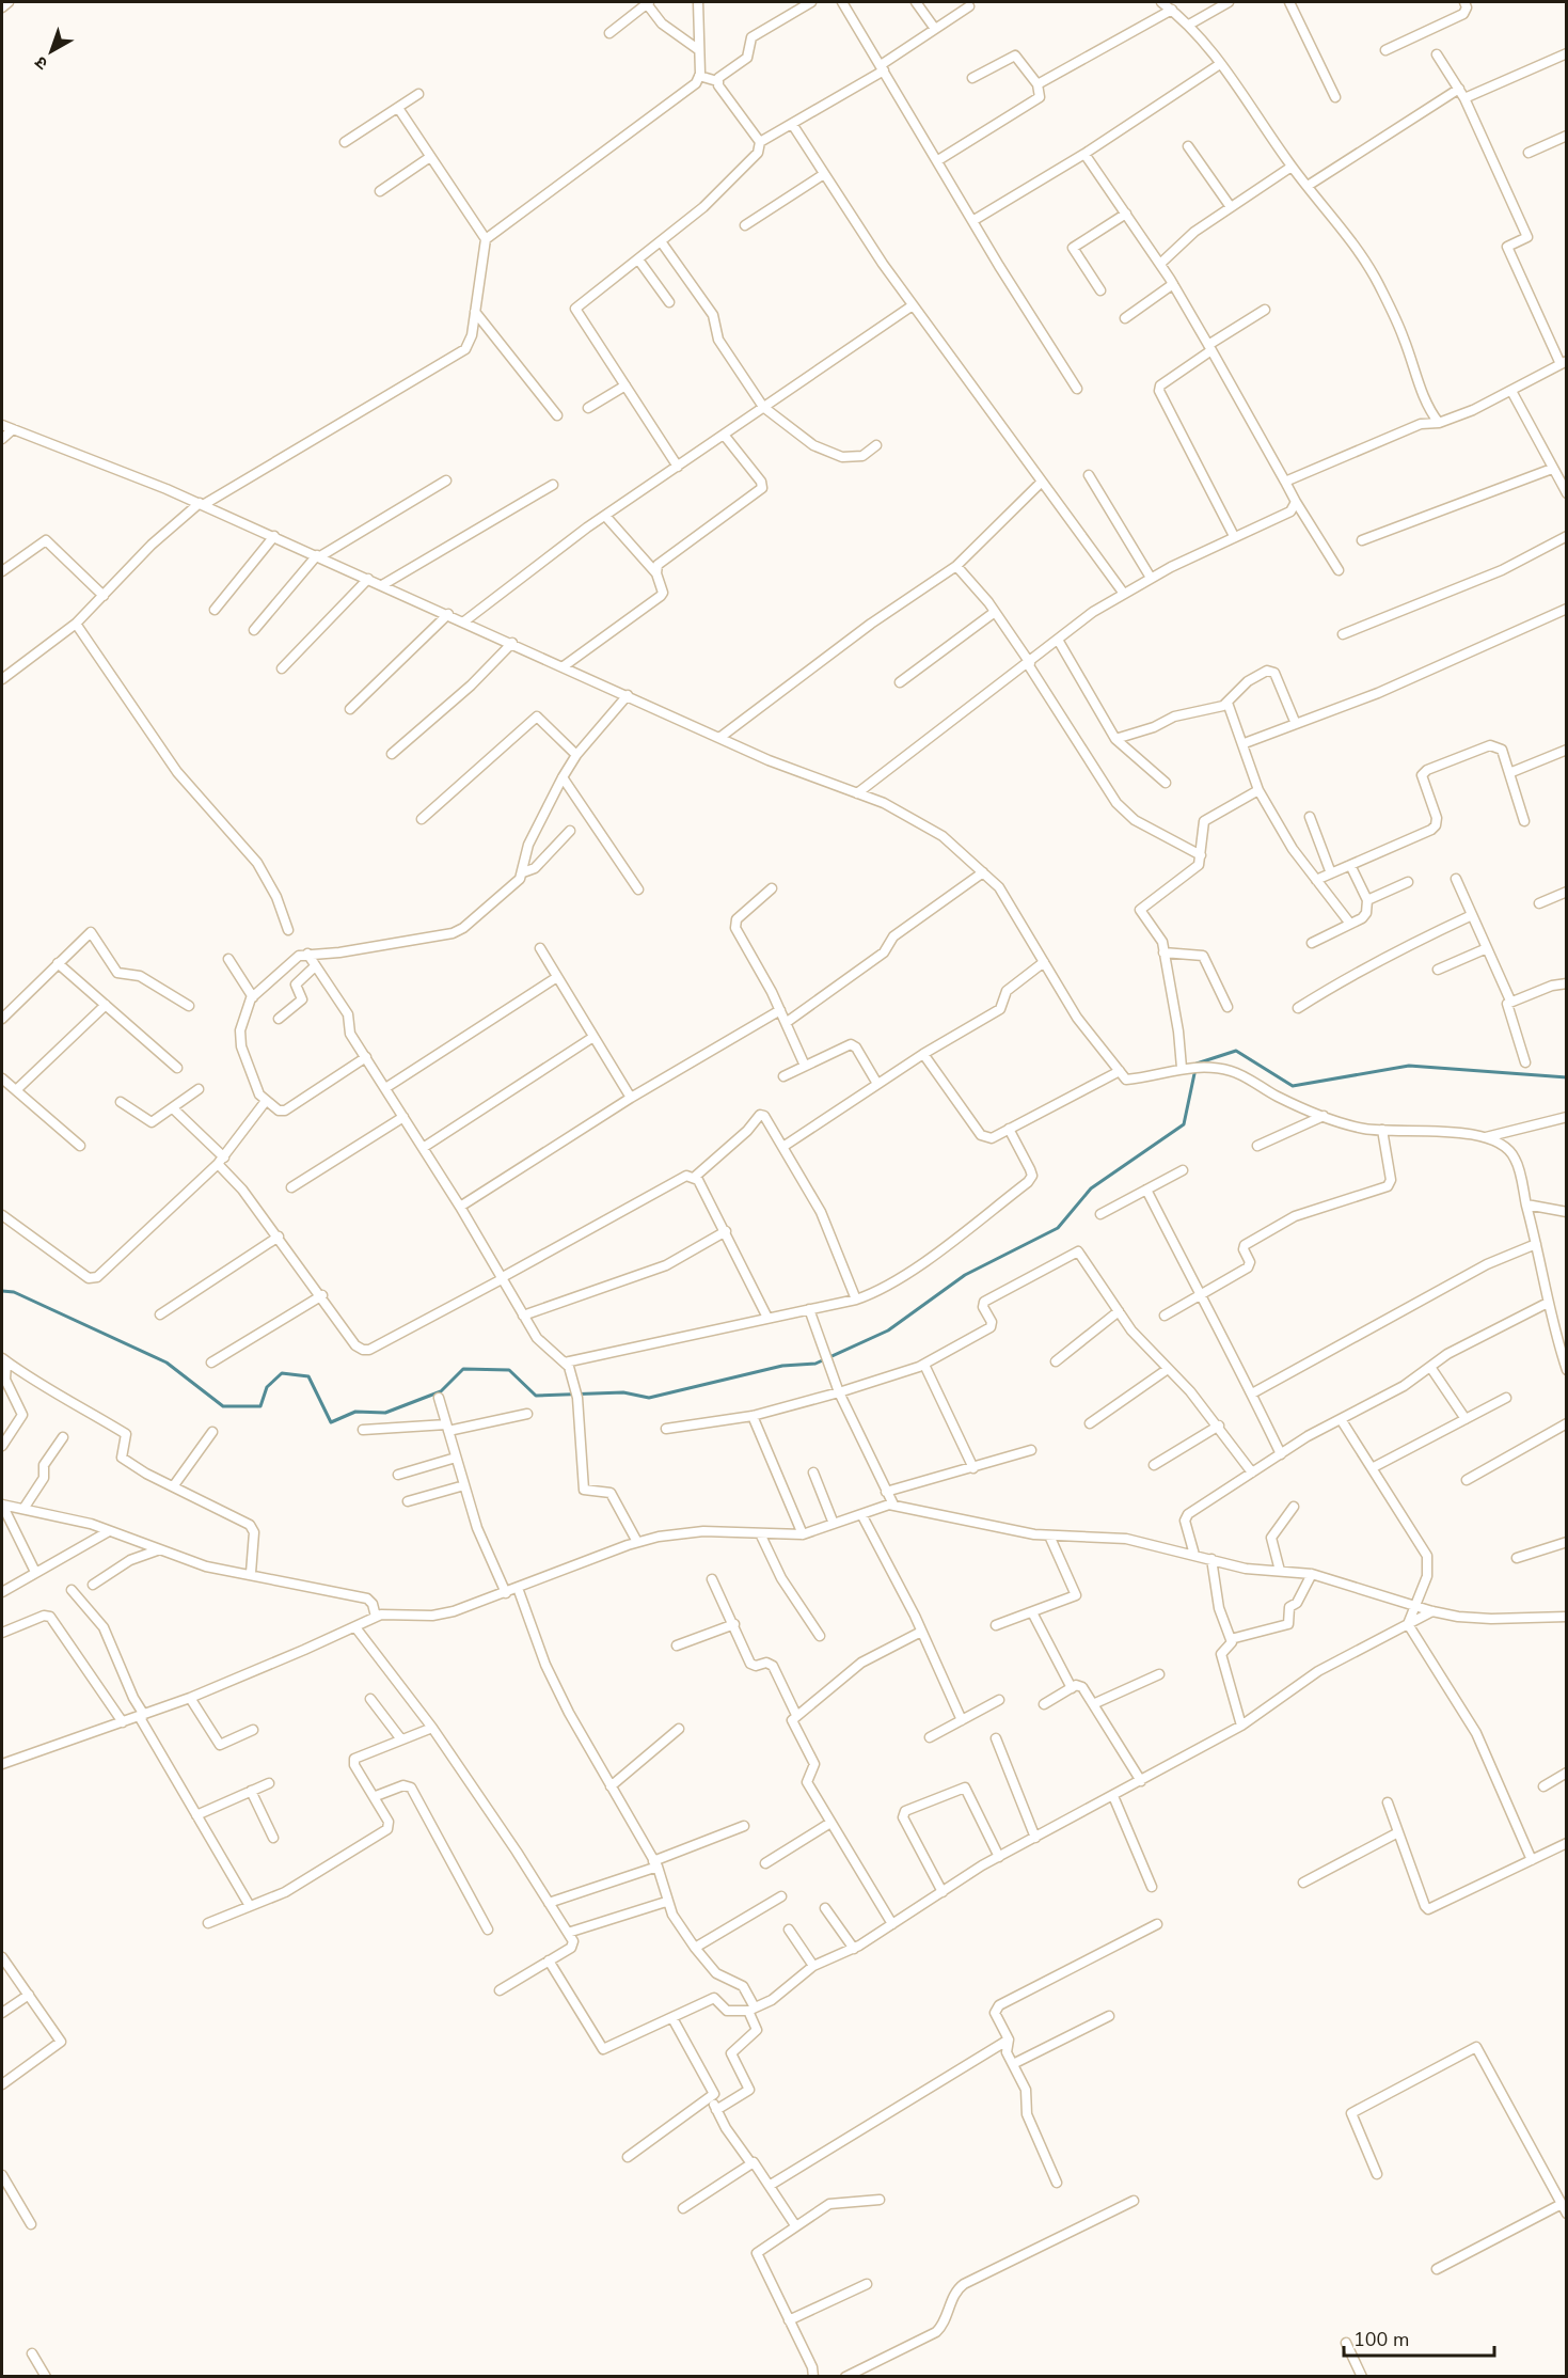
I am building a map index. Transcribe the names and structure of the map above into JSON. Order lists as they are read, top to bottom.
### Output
{
  "scale_bar": "100 m",
  "north": "bottom left"
}
